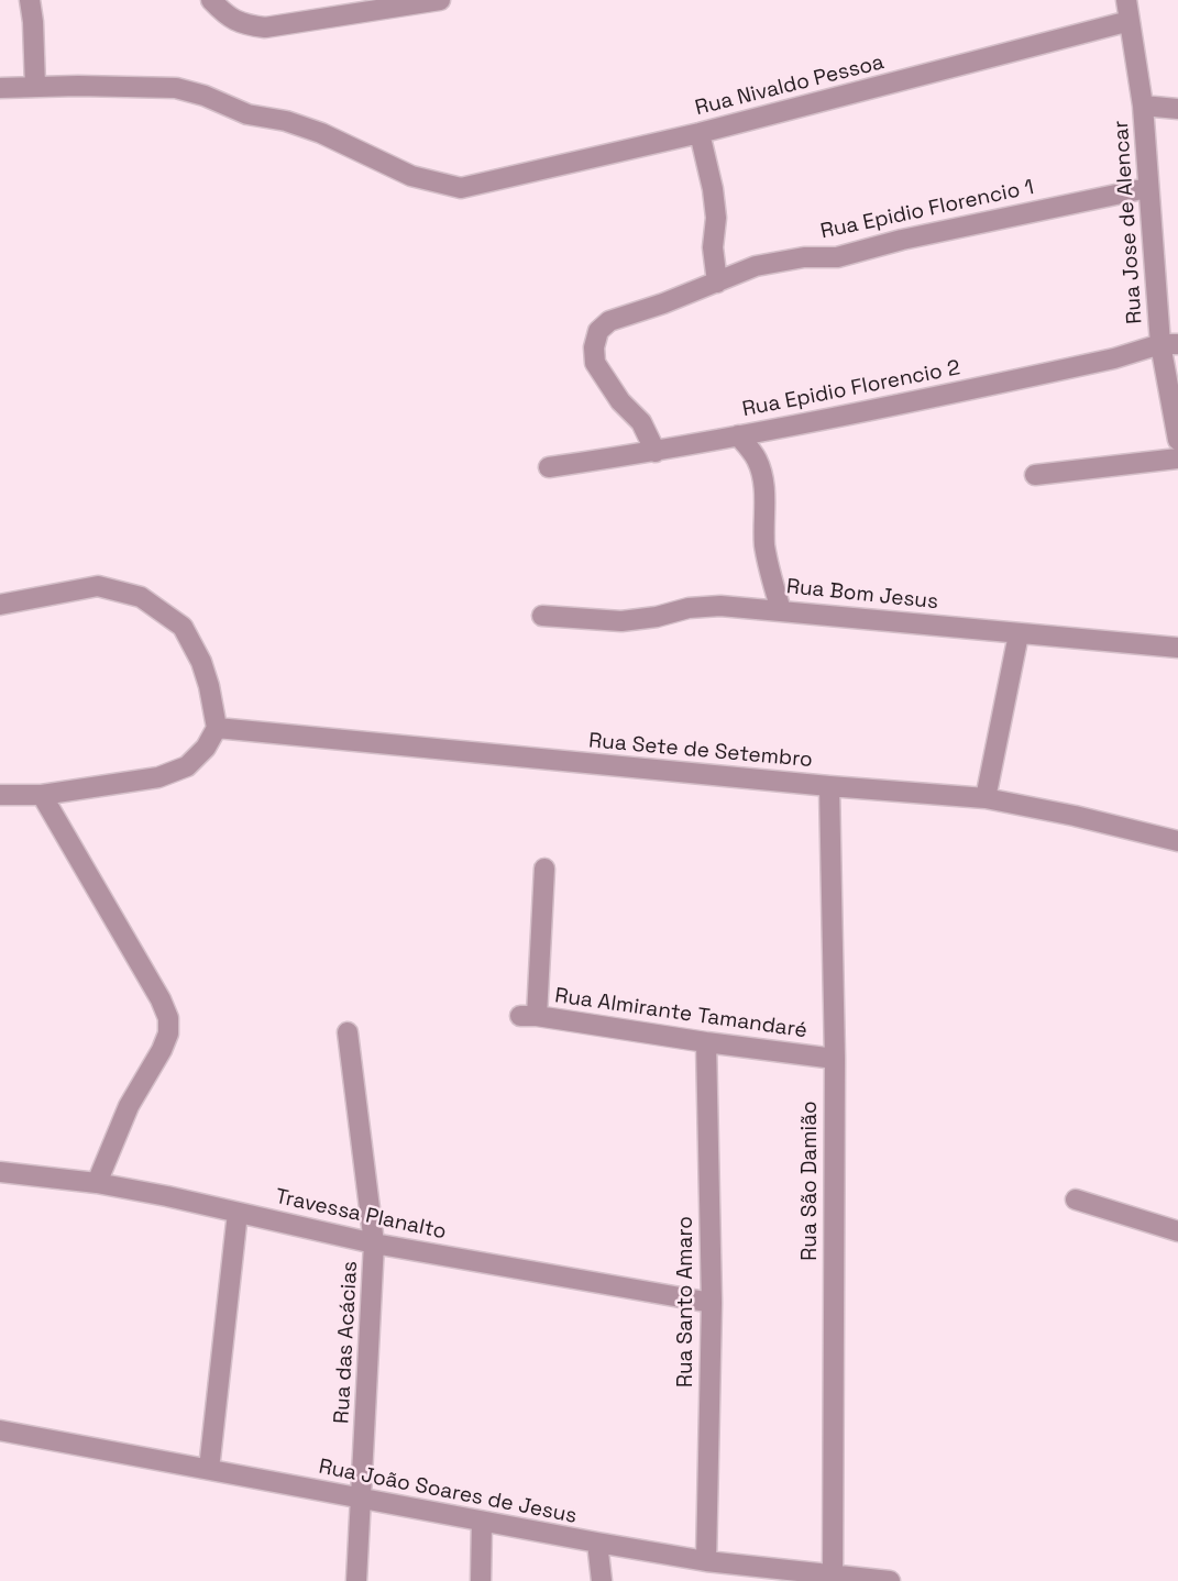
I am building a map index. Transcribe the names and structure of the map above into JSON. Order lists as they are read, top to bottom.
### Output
{
  "streets": {
    "street": [
      "Rua Nivaldo Pessoa",
      "Rua Epidio Florencio 1",
      "Rua Jose de Alencar",
      "Rua Epidio Florencio 2",
      "Rua Bom Jesus",
      "Rua Sete de Setembro",
      "Rua Almirante Tamandaré",
      "Rua São Damião",
      "Travessa Planalto",
      "Rua Santo Amaro",
      "Rua das Acácias",
      "Rua João Soares de Jesus"
    ]
  },
  "crossings": [
    ["Rua Nivaldo Pessoa", "Rua Jose de Alencar"],
    ["Rua Epidio Florencio 1", "Rua Jose de Alencar"],
    ["Rua Epidio Florencio 1", "Rua Epidio Florencio 2"],
    ["Rua Jose de Alencar", "Rua Epidio Florencio 2"],
    ["Rua Sete de Setembro", "Rua São Damião"],
    ["Rua Almirante Tamandaré", "Rua São Damião"],
    ["Rua Almirante Tamandaré", "Rua Santo Amaro"],
    ["Rua São Damião", "Rua João Soares de Jesus"],
    ["Travessa Planalto", "Rua Santo Amaro"],
    ["Travessa Planalto", "Rua das Acácias"],
    ["Rua Santo Amaro", "Rua João Soares de Jesus"],
    ["Rua das Acácias", "Rua João Soares de Jesus"]
  ]
}
